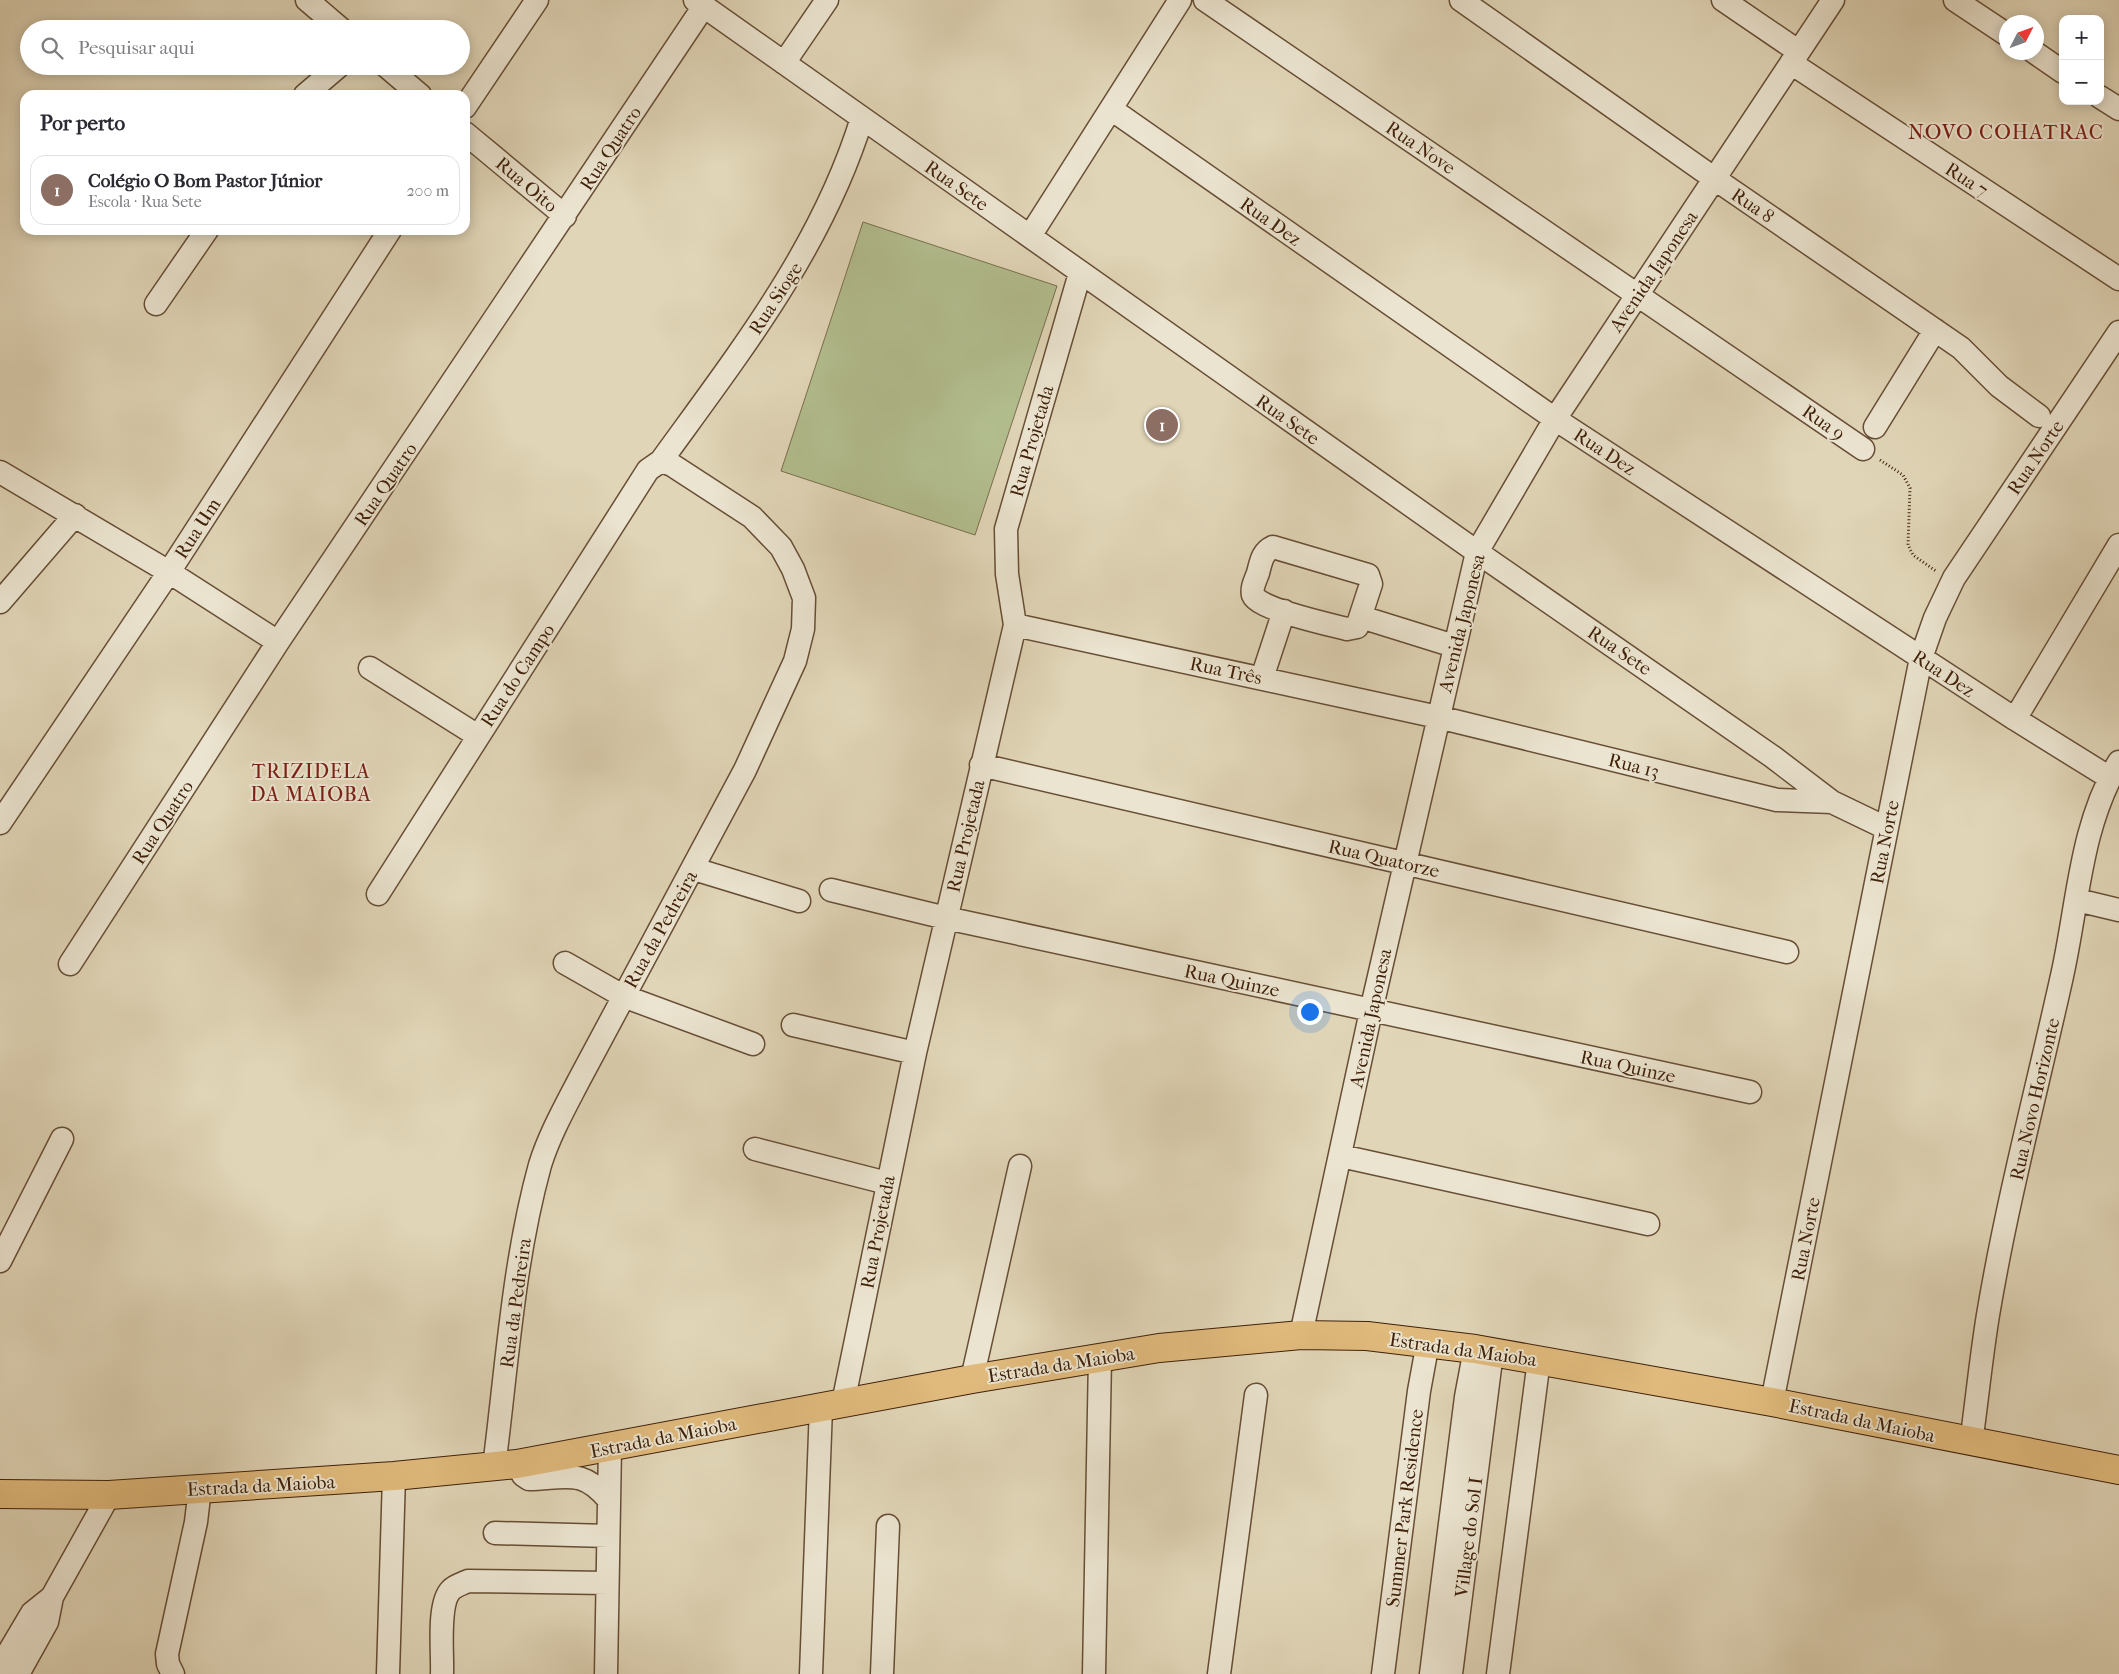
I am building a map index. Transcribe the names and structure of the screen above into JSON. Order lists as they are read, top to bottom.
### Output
{
  "streets": {
    "main road": ["Estrada da Maioba"],
    "street": [
      "Rua Nove",
      "Rua Quatro",
      "Rua 7",
      "Rua Oito",
      "Rua Sete",
      "Rua 8",
      "Rua Dez",
      "Avenida Japonesa",
      "Rua Sioge",
      "Rua 9",
      "Rua Projetada",
      "Rua Norte",
      "Rua Um",
      "Rua Três",
      "Rua do Campo",
      "Rua 13",
      "Rua Quatorze",
      "Rua da Pedreira",
      "Rua Quinze",
      "Rua Novo Horizonte",
      "Summer Park Residence",
      "Village do Sol I"
    ]
  },
  "crossings": [
    ["Rua Nove", "Avenida Japonesa"],
    ["Rua Nove", "Rua 9"],
    ["Rua Quatro", "Rua Oito"],
    ["Rua Quatro", "Rua Sete"],
    ["Rua 7", "Avenida Japonesa"],
    ["Rua Sete", "Avenida Japonesa"],
    ["Rua Sete", "Rua Sioge"],
    ["Rua Sete", "Rua Projetada"],
    ["Rua Sete", "Rua Norte"],
    ["Rua Sete", "Rua 13"],
    ["Rua 8", "Avenida Japonesa"],
    ["Rua Dez", "Avenida Japonesa"],
    ["Rua Dez", "Rua Norte"],
    ["Rua Dez", "Rua Novo Horizonte"],
    ["Avenida Japonesa", "Rua 9"],
    ["Avenida Japonesa", "Rua Três"],
    ["Avenida Japonesa", "Rua 13"],
    ["Avenida Japonesa", "Rua Quatorze"],
    ["Avenida Japonesa", "Rua Quinze"],
    ["Avenida Japonesa", "Estrada da Maioba"],
    ["Rua Sioge", "Rua do Campo"],
    ["Rua Sioge", "Rua da Pedreira"],
    ["Rua 9", "Rua Norte"],
    ["Rua Projetada", "Rua Três"],
    ["Rua Projetada", "Rua Quatorze"],
    ["Rua Projetada", "Rua Quinze"],
    ["Rua Projetada", "Estrada da Maioba"],
    ["Rua Norte", "Estrada da Maioba"],
    ["Rua Três", "Rua 13"],
    ["Rua do Campo", "Rua da Pedreira"],
    ["Rua da Pedreira", "Estrada da Maioba"],
    ["Rua Novo Horizonte", "Estrada da Maioba"],
    ["Estrada da Maioba", "Summer Park Residence"],
    ["Estrada da Maioba", "Village do Sol I"]
  ],
  "districts": ["NOVO COHATRAC", "TRIZIDELA DA MAIOBA"],
  "north": "top right",
  "page": {
    "map_buttons": ["+", "−"],
    "search": "Pesquisar aqui",
    "heading": "Por perto",
    "list": [
      {
        "mark": "1",
        "name": "Colégio O Bom Pastor Júnior",
        "note": "Escola · Rua Sete",
        "value": "200 m"
      }
    ],
    "pins": "1"
  }
}
